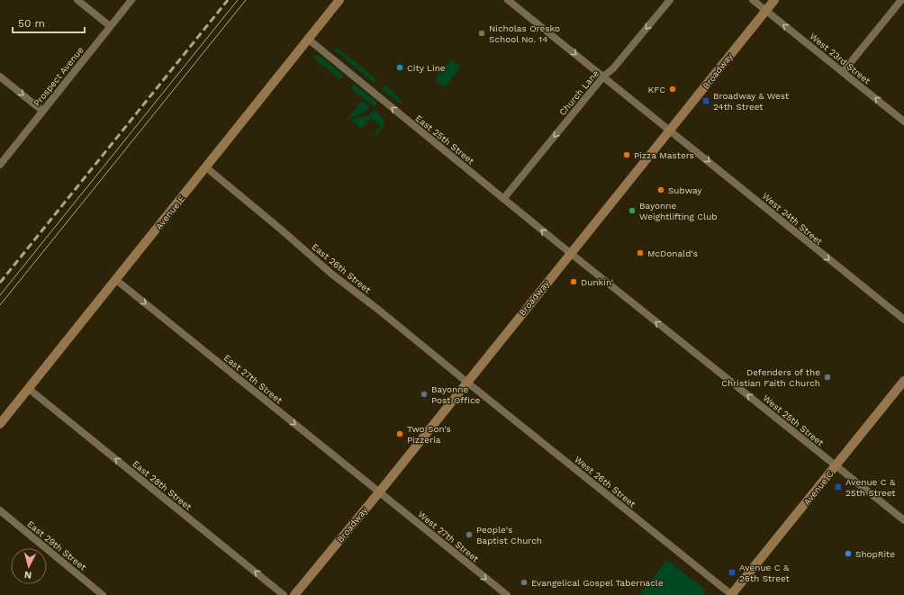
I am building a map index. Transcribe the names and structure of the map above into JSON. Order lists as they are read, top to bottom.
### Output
{
  "streets": {
    "main road": ["Broadway", "Avenue E", "Avenue C"],
    "street": [
      "West 23rd Street",
      "Prospect Avenue",
      "Church Lane",
      "East 25th Street",
      "West 24th Street",
      "East 26th Street",
      "East 27th Street",
      "West 25th Street",
      "West 26th Street",
      "East 28th Street",
      "West 27th Street",
      "East 29th Street"
    ]
  },
  "crossings": [
    ["West 23rd Street", "Broadway"],
    ["Broadway", "East 25th Street"],
    ["Broadway", "West 24th Street"],
    ["Broadway", "East 26th Street"],
    ["Broadway", "East 27th Street"],
    ["Broadway", "West 25th Street"],
    ["Broadway", "West 26th Street"],
    ["Broadway", "West 27th Street"],
    ["Church Lane", "East 25th Street"],
    ["Church Lane", "West 24th Street"],
    ["East 25th Street", "Avenue E"],
    ["East 25th Street", "West 25th Street"],
    ["Avenue E", "East 26th Street"],
    ["Avenue E", "East 27th Street"],
    ["Avenue E", "East 28th Street"],
    ["East 26th Street", "West 26th Street"],
    ["East 27th Street", "West 27th Street"],
    ["West 25th Street", "Avenue C"],
    ["West 26th Street", "Avenue C"]
  ],
  "one_way": [
    "West 23rd Street",
    "Church Lane",
    "East 25th Street",
    "West 24th Street",
    "East 27th Street",
    "West 25th Street",
    "East 28th Street",
    "West 27th Street"
  ],
  "places": {
    "other": [
      "Nicholas Oresko School No. 14",
      "City Line",
      "KFC",
      "Pizza Masters",
      "Subway",
      "Bayonne Weightlifting Club",
      "McDonald's",
      "Dunkin'",
      "Defenders of the Christian Faith Church",
      "Bayonne Post Office",
      "Two Son's Pizzeria",
      "People's Baptist Church",
      "ShopRite",
      "Evangelical Gospel Tabernacle"
    ],
    "transit": ["Broadway & West 24th Street", "Avenue C & 25th Street", "Avenue C & 26th Street"]
  },
  "scale_bar": "50 m",
  "north": "bottom"
}
